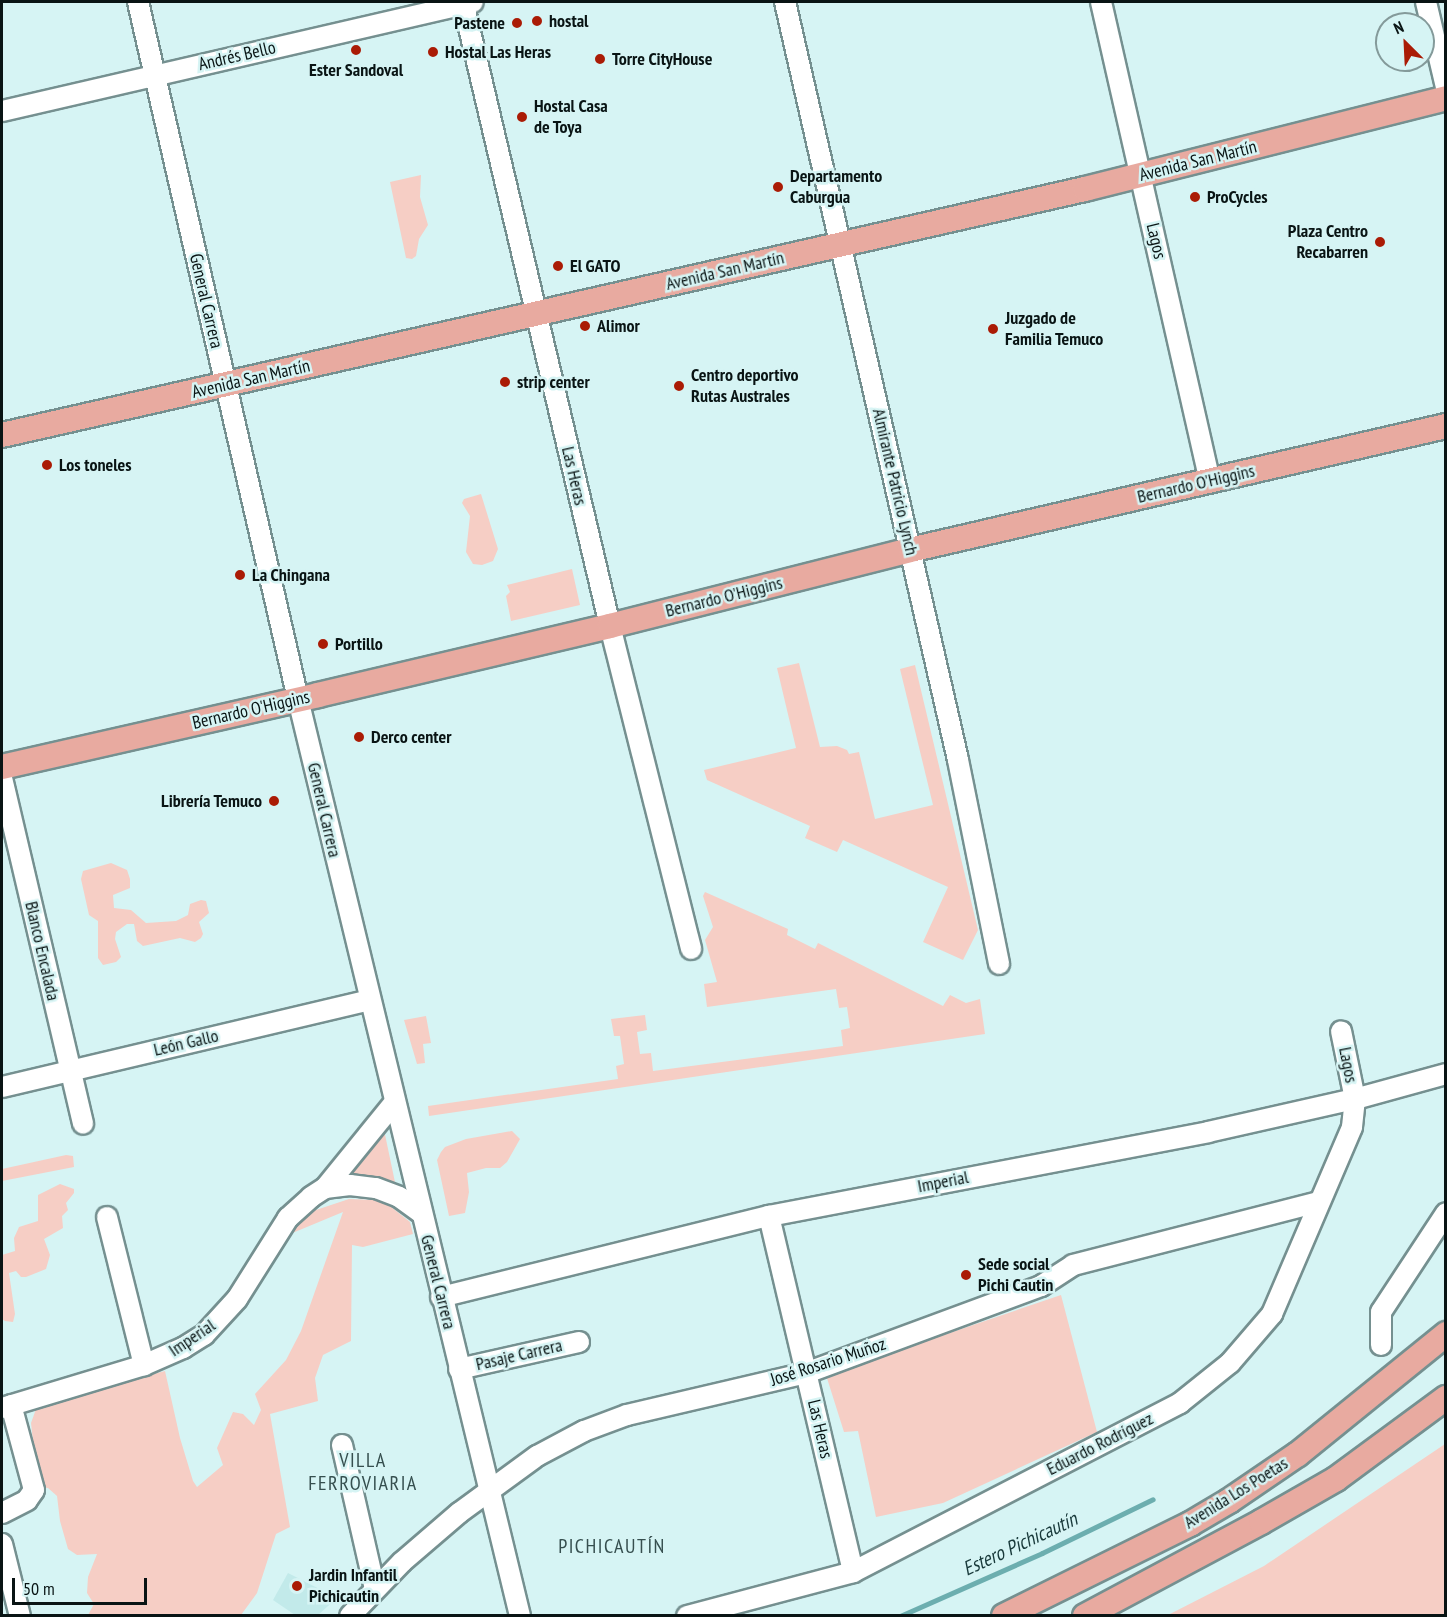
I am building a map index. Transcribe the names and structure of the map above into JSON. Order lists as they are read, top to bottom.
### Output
{
  "streets": {
    "main road": ["Avenida San Martín", "Bernardo O'Higgins", "Avenida Los Poetas"],
    "street": [
      "Andrés Bello",
      "Lagos",
      "General Carrera",
      "Las Heras",
      "Almirante Patricio Lynch",
      "Blanco Encalada",
      "León Gallo",
      "Imperial",
      "Pasaje Carrera",
      "José Rosario Muñoz",
      "Eduardo Rodríguez"
    ]
  },
  "crossings": [
    ["Andrés Bello", "General Carrera"],
    ["Andrés Bello", "Las Heras"],
    ["Avenida San Martín", "Lagos"],
    ["Avenida San Martín", "General Carrera"],
    ["Avenida San Martín", "Las Heras"],
    ["Avenida San Martín", "Almirante Patricio Lynch"],
    ["Lagos", "Bernardo O'Higgins"],
    ["Lagos", "Imperial"],
    ["Lagos", "Eduardo Rodríguez"],
    ["General Carrera", "Bernardo O'Higgins"],
    ["General Carrera", "León Gallo"],
    ["General Carrera", "Imperial"],
    ["General Carrera", "Pasaje Carrera"],
    ["General Carrera", "José Rosario Muñoz"],
    ["Las Heras", "Bernardo O'Higgins"],
    ["Las Heras", "Imperial"],
    ["Las Heras", "José Rosario Muñoz"],
    ["Las Heras", "Eduardo Rodríguez"],
    ["Almirante Patricio Lynch", "Bernardo O'Higgins"],
    ["Blanco Encalada", "León Gallo"],
    ["Imperial", "Eduardo Rodríguez"],
    ["José Rosario Muñoz", "Eduardo Rodríguez"]
  ],
  "districts": ["VILLA FERROVIARIA", "PICHICAUTÍN"],
  "water": ["Estero Pichicautín"],
  "places": [
    "hostal",
    "Pastene",
    "Ester Sandoval",
    "Hostal Las Heras",
    "Torre CityHouse",
    "Hostal Casa de Toya",
    "Departamento Caburgua",
    "ProCycles",
    "Plaza Centro Recabarren",
    "El GATO",
    "Alimor",
    "Juzgado de Familia Temuco",
    "strip center",
    "Centro deportivo Rutas Australes",
    "Los toneles",
    "La Chingana",
    "Portillo",
    "Derco center",
    "Librería Temuco",
    "Sede social Pichi Cautin",
    "Jardin Infantil Pichicautin"
  ],
  "scale_bar": "50 m",
  "north": "top left"
}
